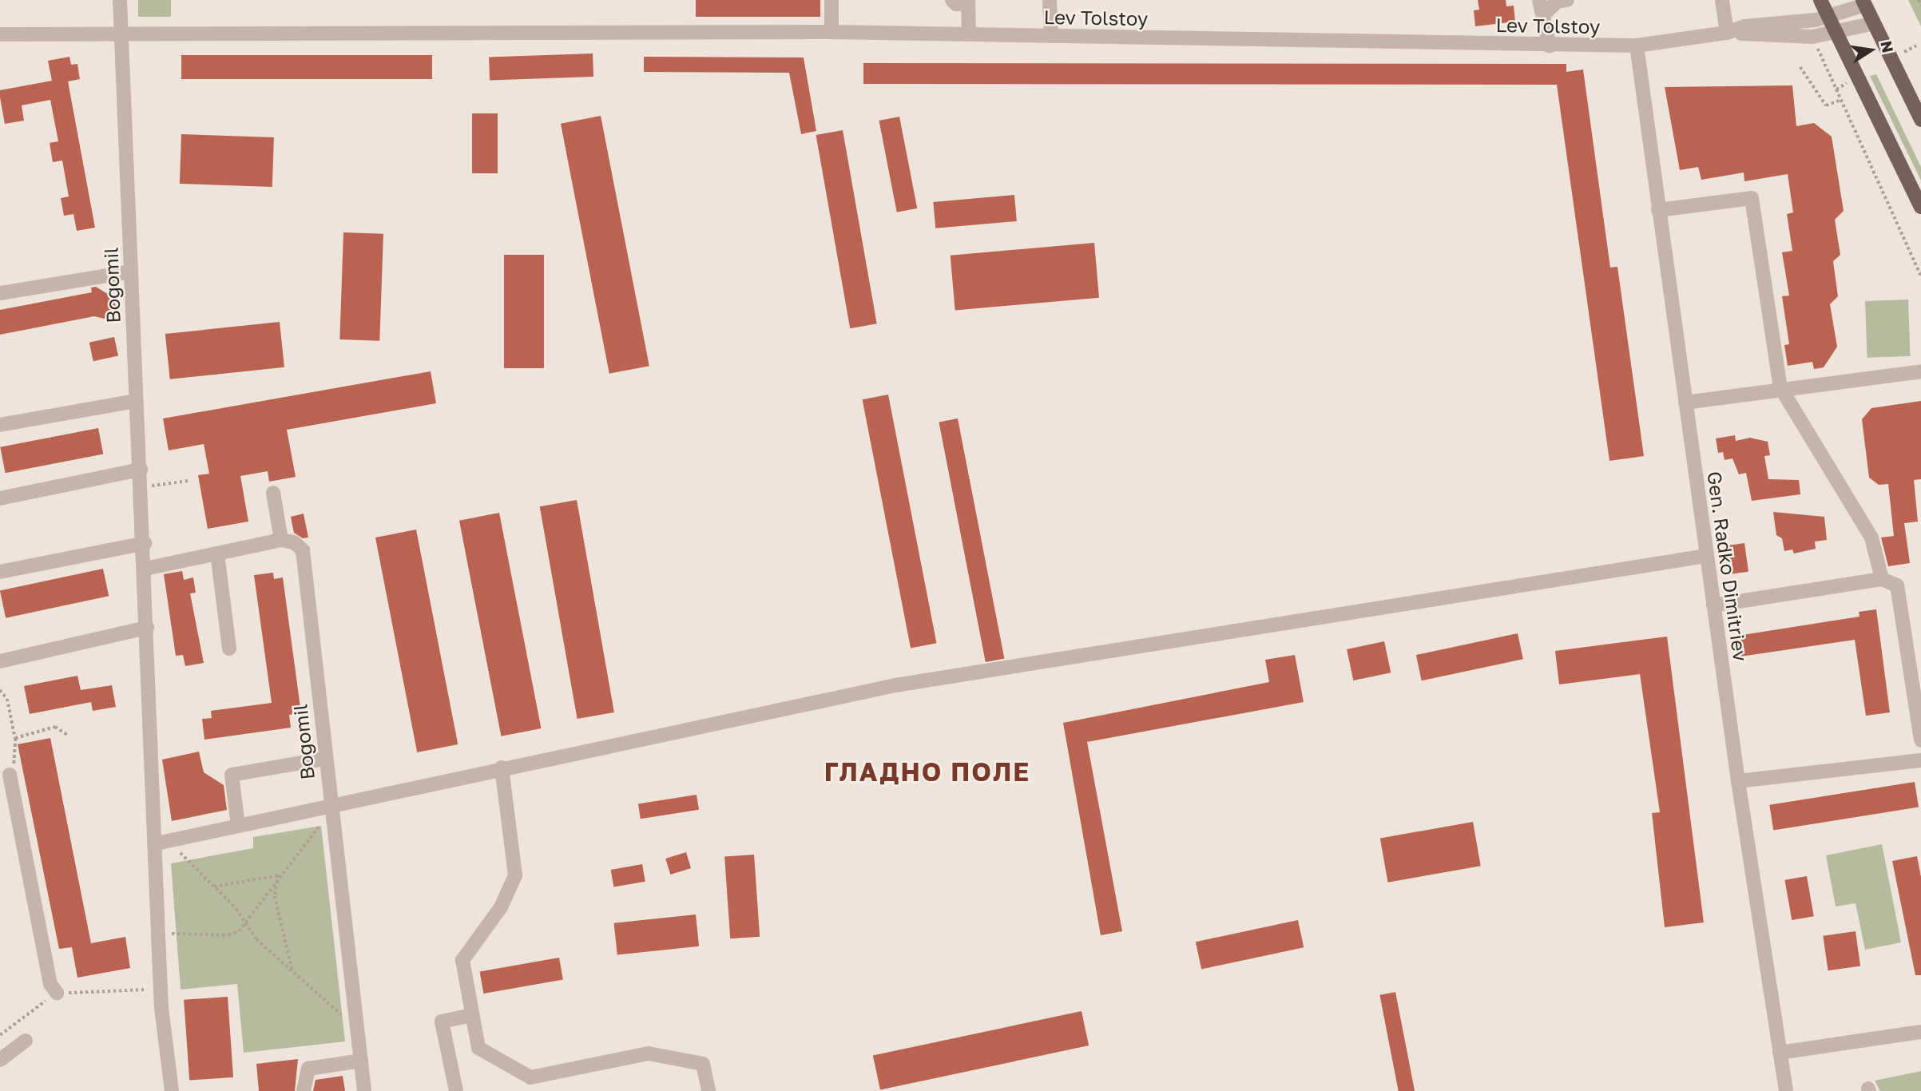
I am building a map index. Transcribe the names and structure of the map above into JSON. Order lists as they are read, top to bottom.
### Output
{
  "streets": {
    "street": ["Lev Tolstoy", "Bogomil", "Gen. Radko Dimitriev"]
  },
  "crossings": [
    ["Lev Tolstoy", "Bogomil"],
    ["Lev Tolstoy", "Gen. Radko Dimitriev"]
  ],
  "districts": ["ГЛАДНО ПОЛЕ"],
  "north": "right"
}
